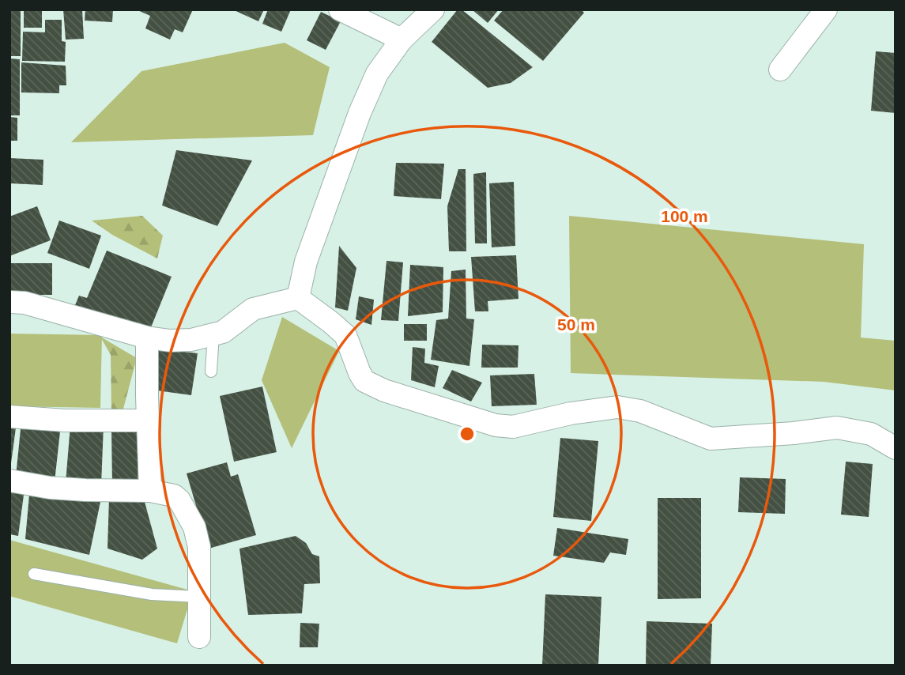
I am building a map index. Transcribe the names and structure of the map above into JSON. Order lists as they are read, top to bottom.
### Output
{
  "rings": ["100 m", "50 m"]
}
